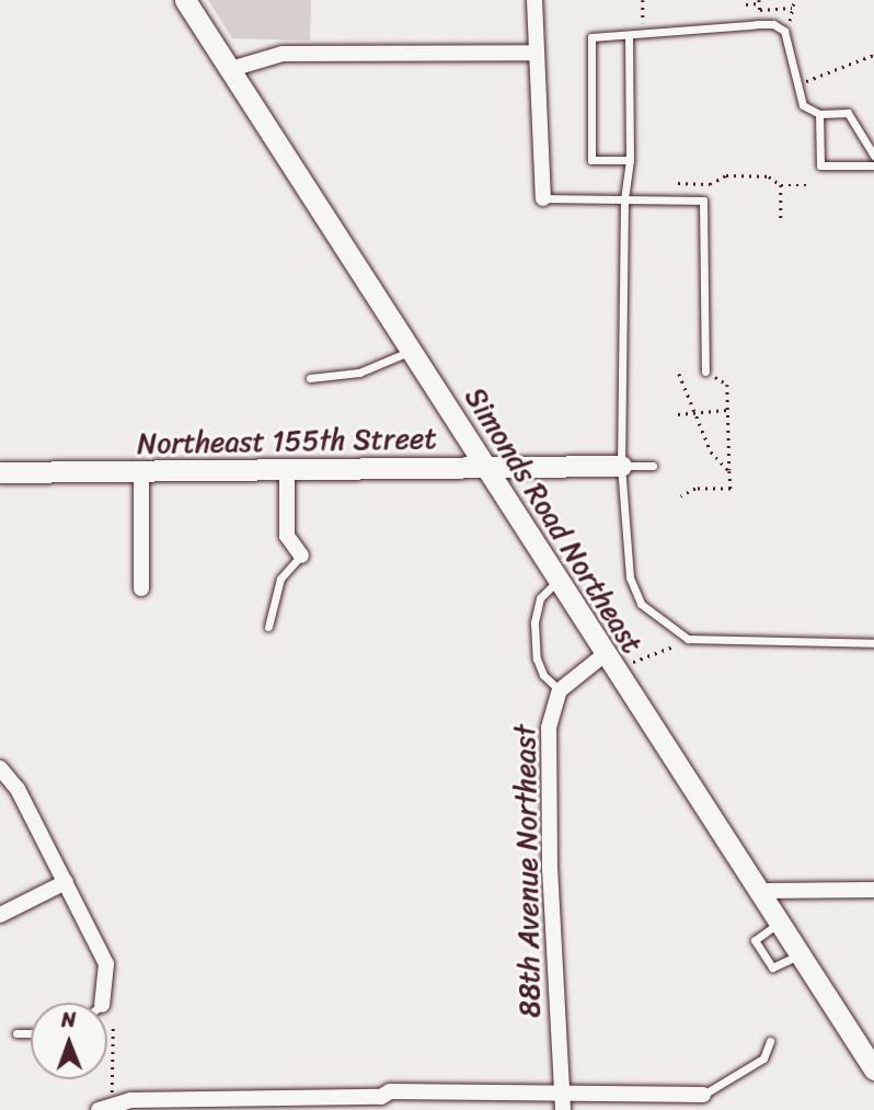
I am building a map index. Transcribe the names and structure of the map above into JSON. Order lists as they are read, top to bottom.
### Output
{
  "streets": {
    "main road": ["Northeast 155th Street", "Simonds Road Northeast"],
    "street": ["88th Avenue Northeast"]
  },
  "crossings": [
    ["Northeast 155th Street", "Simonds Road Northeast"],
    ["Simonds Road Northeast", "88th Avenue Northeast"]
  ],
  "north": "top"
}
